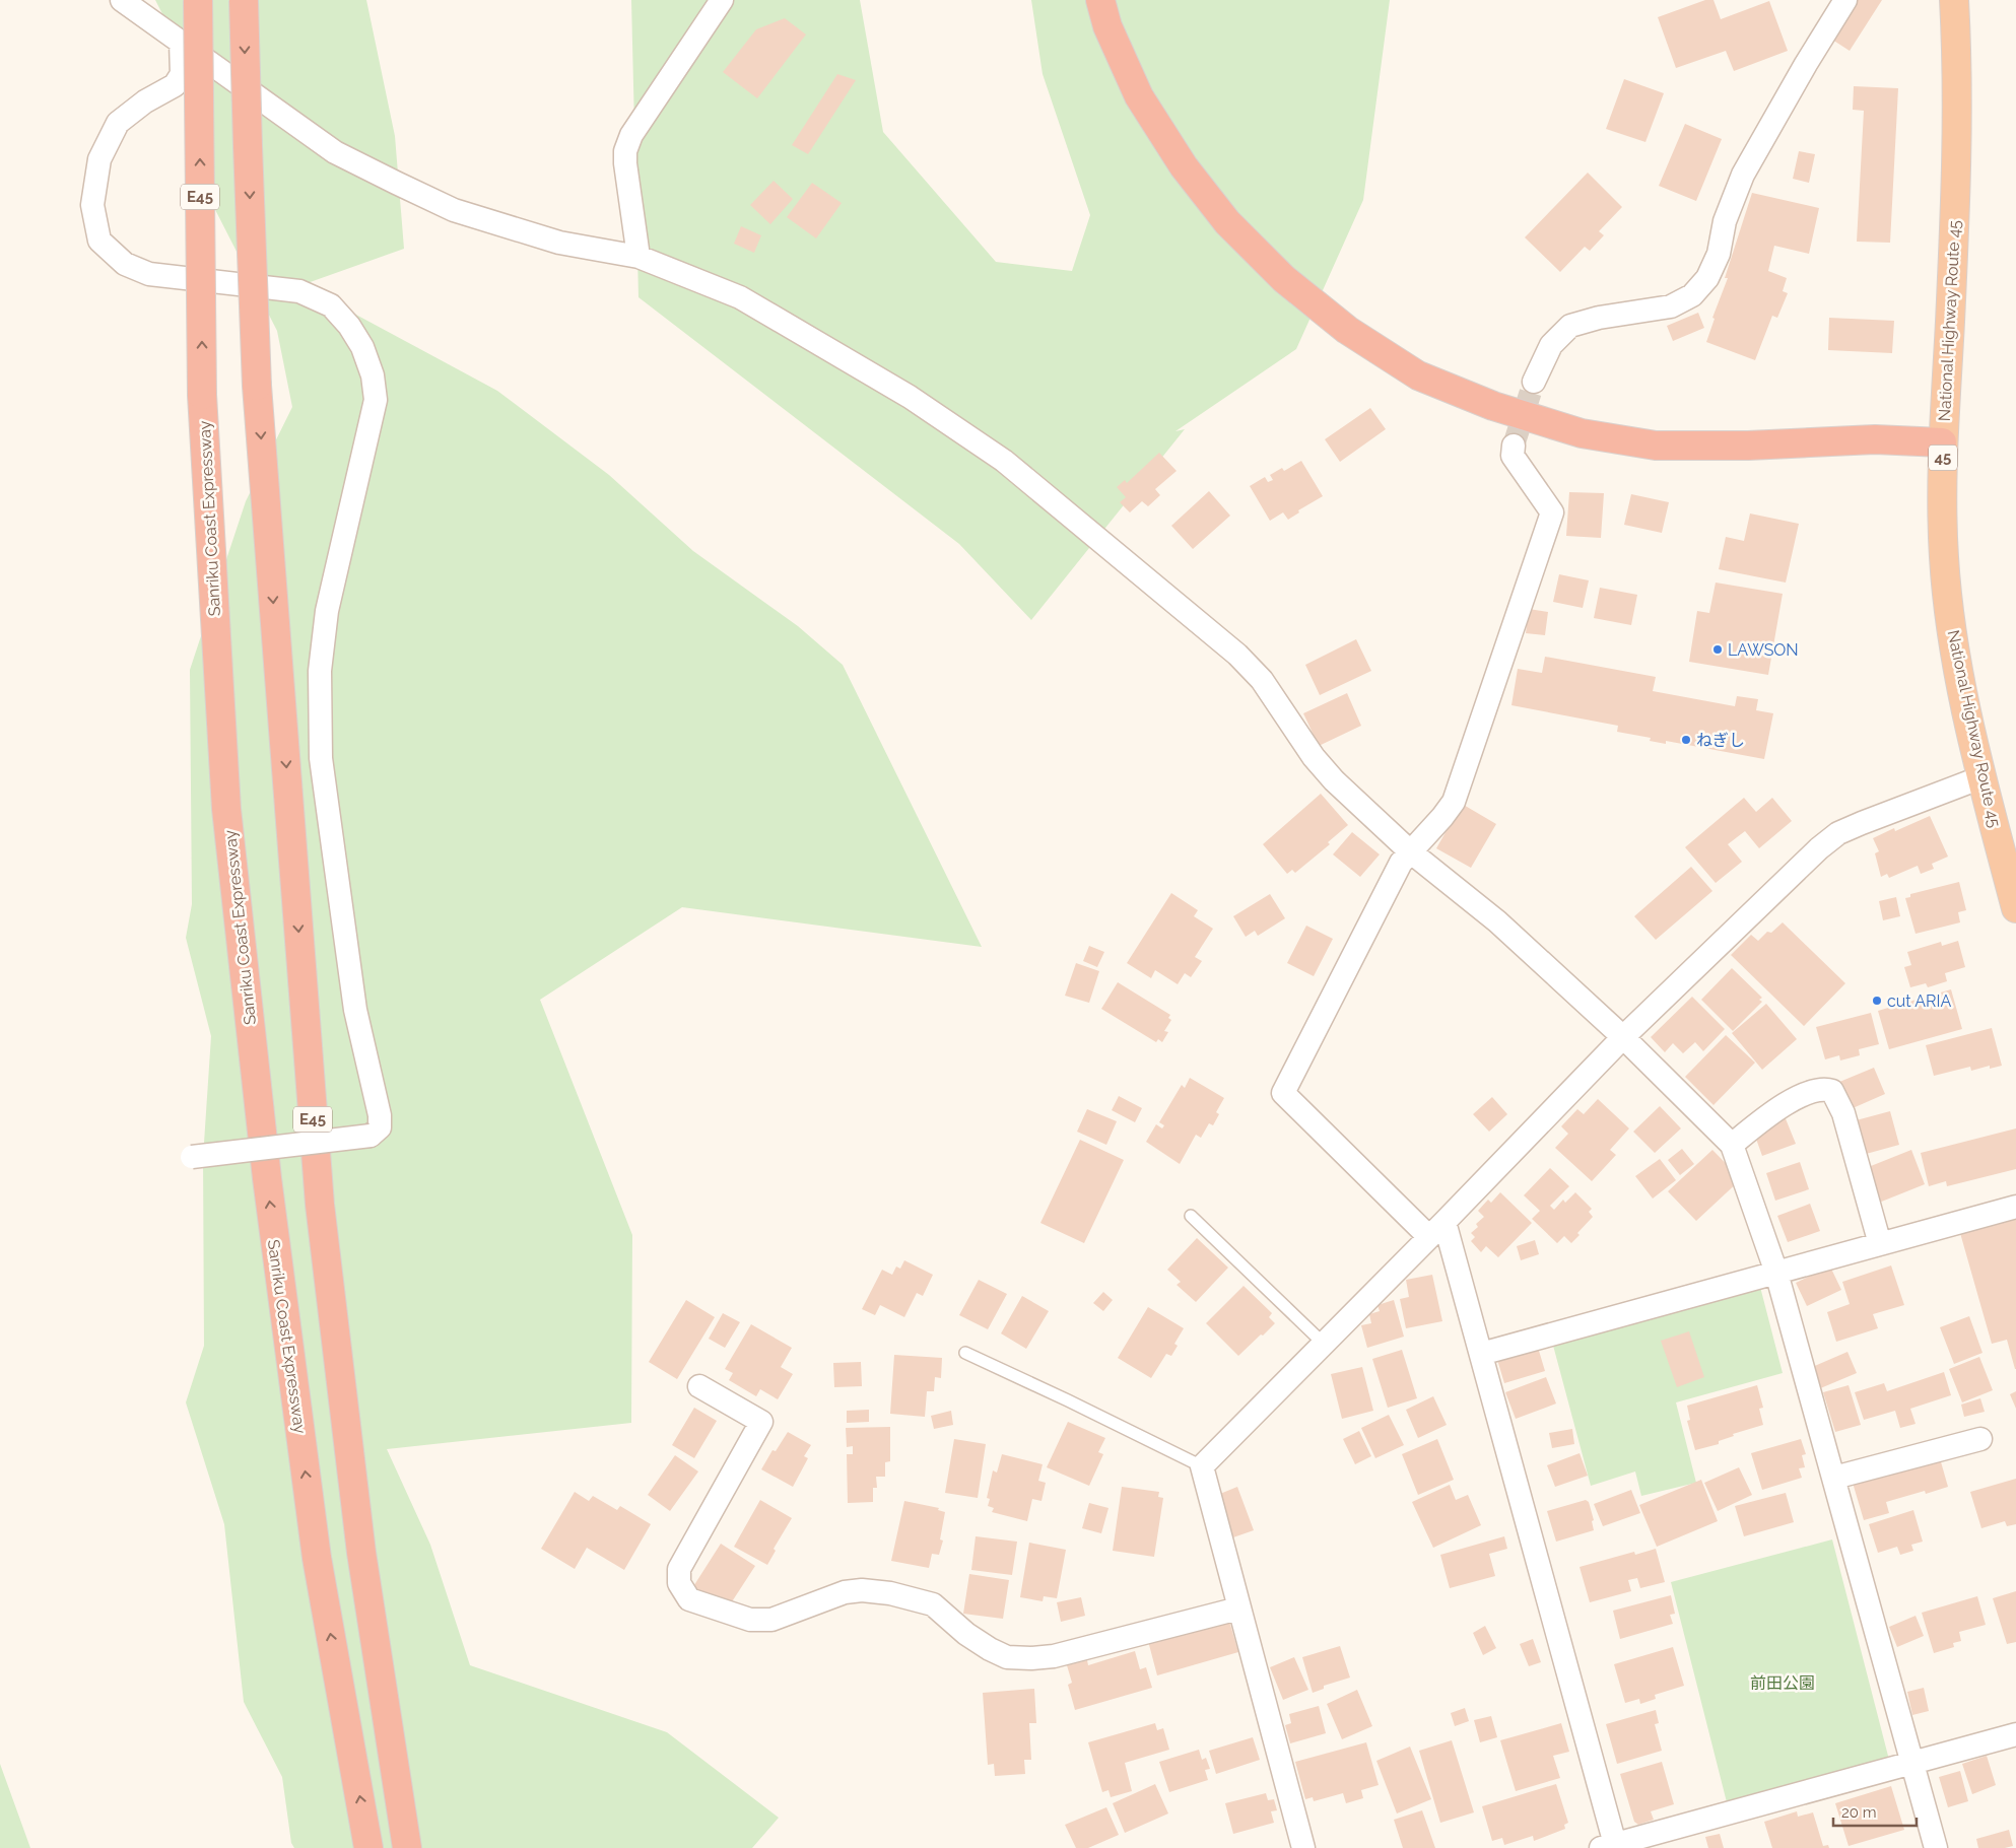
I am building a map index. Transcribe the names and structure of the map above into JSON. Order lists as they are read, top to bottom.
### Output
{
  "streets": {
    "highway": [
      "E45",
      "National Highway Route 45",
      "45",
      "Sanriku Coast Expressway"
    ]
  },
  "parks": ["前田公園"],
  "places": ["LAWSON", "ねぎし", "cut ARIA"],
  "scale_bar": "20 m"
}
